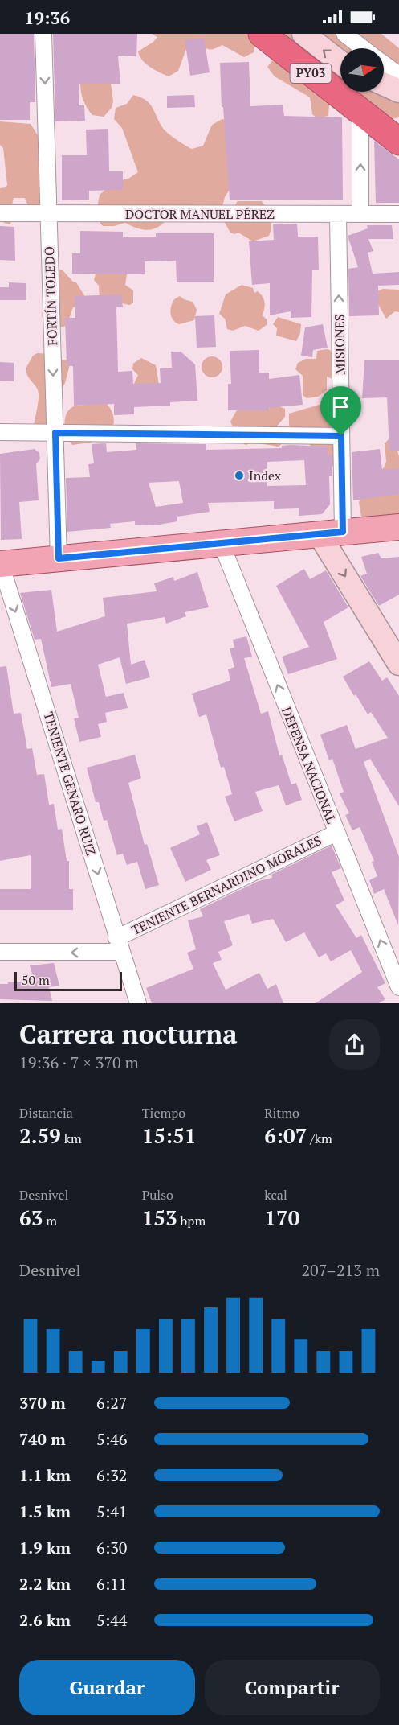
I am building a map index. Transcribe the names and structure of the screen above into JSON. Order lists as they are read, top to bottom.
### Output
{
  "streets": {
    "highway": ["PY03"],
    "street": [
      "DOCTOR MANUEL PÉREZ",
      "FORTÍN TOLEDO",
      "MISIONES",
      "DEFENSA NACIONAL",
      "TENIENTE GENARO RUIZ",
      "TENIENTE BERNARDINO MORALES"
    ]
  },
  "crossings": [
    ["DOCTOR MANUEL PÉREZ", "FORTÍN TOLEDO"],
    ["DOCTOR MANUEL PÉREZ", "MISIONES"],
    ["DEFENSA NACIONAL", "TENIENTE BERNARDINO MORALES"],
    ["TENIENTE GENARO RUIZ", "TENIENTE BERNARDINO MORALES"]
  ],
  "one_way": ["FORTÍN TOLEDO", "MISIONES", "TENIENTE GENARO RUIZ"],
  "places": ["Index"],
  "scale_bar": "50 m",
  "north": "right",
  "page": {
    "status": "19:36",
    "scale": "50 m",
    "heading": ["Carrera nocturna", "19:36 · 7 × 370 m"],
    "stats": [
      ["Distancia", "2.59 km"],
      ["Tiempo", "15:51"],
      ["Ritmo", "6:07 /km"],
      ["Desnivel", "63 m"],
      ["Pulso", "153 bpm"],
      ["kcal", "170"]
    ],
    "chart": ["Desnivel", "207–213 m"],
    "list": [
      {
        "name": "370 m",
        "note": "6:27"
      },
      {
        "name": "740 m",
        "note": "5:46"
      },
      {
        "name": "1.1 km",
        "note": "6:32"
      },
      {
        "name": "1.5 km",
        "note": "5:41"
      },
      {
        "name": "1.9 km",
        "note": "6:30"
      },
      {
        "name": "2.2 km",
        "note": "6:11"
      },
      {
        "name": "2.6 km",
        "note": "5:44"
      }
    ],
    "buttons": ["Guardar", "Compartir"]
  }
}
